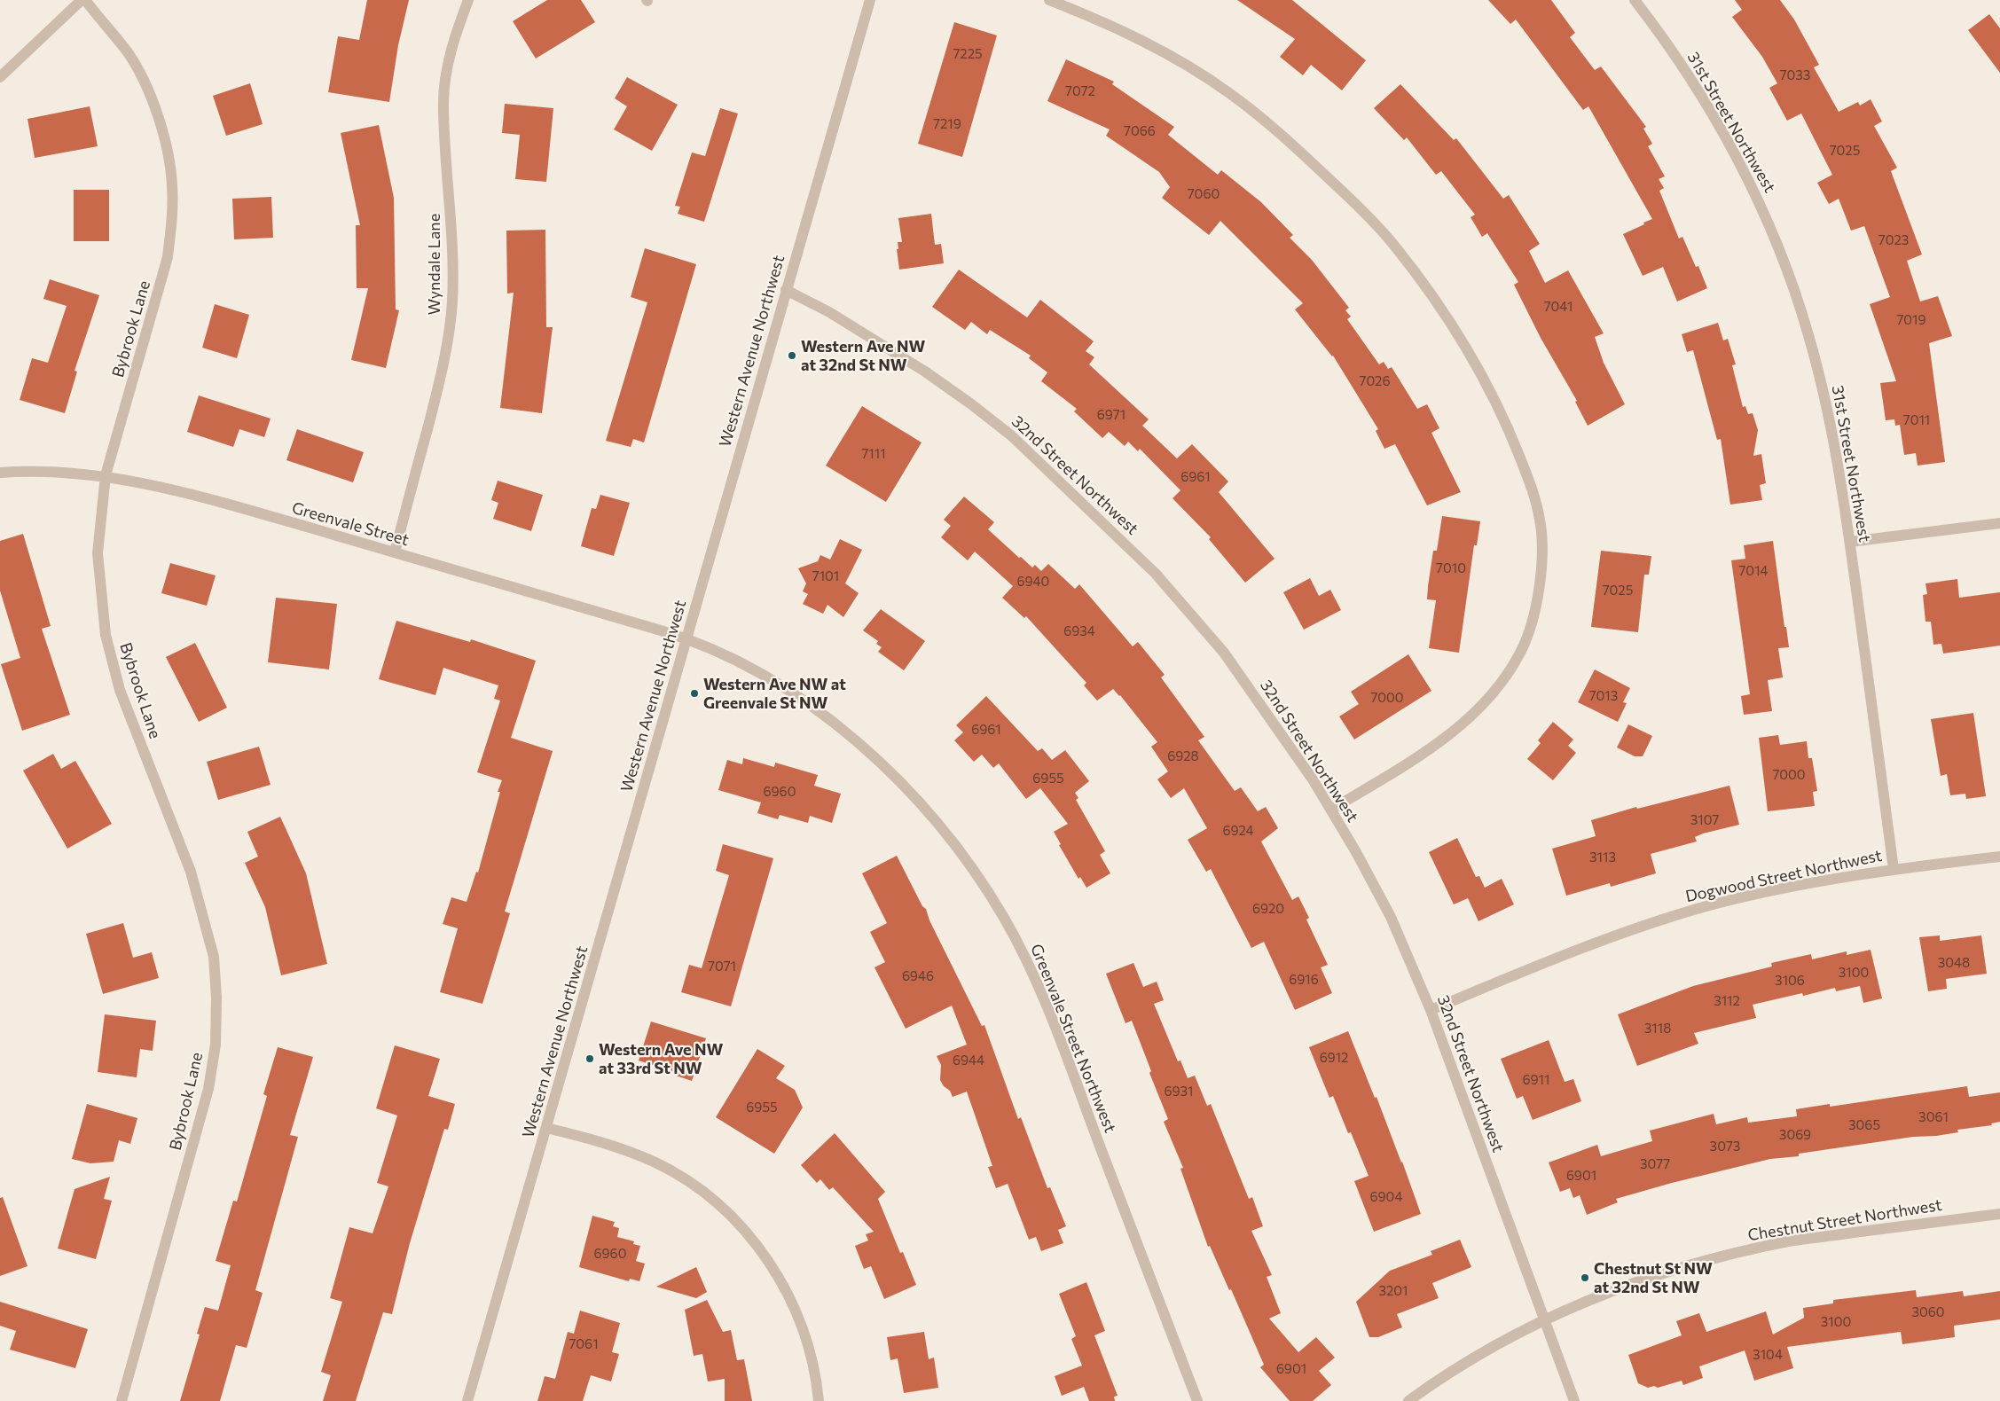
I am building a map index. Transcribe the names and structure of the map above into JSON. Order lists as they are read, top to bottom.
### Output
{
  "streets": {
    "street": [
      "31st Street Northwest",
      "Wyndale Lane",
      "Bybrook Lane",
      "Western Avenue Northwest",
      "32nd Street Northwest",
      "Greenvale Street",
      "Dogwood Street Northwest",
      "Greenvale Street Northwest",
      "Chestnut Street Northwest"
    ]
  },
  "crossings": [
    ["31st Street Northwest", "Dogwood Street Northwest"],
    ["Wyndale Lane", "Greenvale Street"],
    ["Bybrook Lane", "Greenvale Street"],
    ["Western Avenue Northwest", "32nd Street Northwest"],
    ["Western Avenue Northwest", "Greenvale Street"],
    ["Western Avenue Northwest", "Greenvale Street Northwest"],
    ["32nd Street Northwest", "Dogwood Street Northwest"],
    ["32nd Street Northwest", "Chestnut Street Northwest"],
    ["Greenvale Street", "Greenvale Street Northwest"]
  ],
  "places": [
    "Western Ave NW at 32nd St NW",
    "Western Ave NW at Greenvale St NW",
    "Western Ave NW at 33rd St NW",
    "Chestnut St NW at 32nd St NW"
  ],
  "house_numbers": [
    "7225",
    "7033",
    "7072",
    "7219",
    "7066",
    "7025",
    "7060",
    "7023",
    "7041",
    "7019",
    "7026",
    "6971",
    "7011",
    "7111",
    "6961",
    "7010",
    "7014",
    "7101",
    "6940",
    "7025",
    "6934",
    "7013",
    "7000",
    "6961",
    "6928",
    "7000",
    "6955",
    "6960",
    "3107",
    "6924",
    "3113",
    "6920",
    "3048",
    "7071",
    "3100",
    "6946",
    "6916",
    "3106",
    "3112",
    "3118",
    "6912",
    "6944",
    "6911",
    "6931",
    "6955",
    "3061",
    "3065",
    "3069",
    "3073",
    "3077",
    "6901",
    "6904",
    "6960",
    "3201",
    "3060",
    "3100",
    "7061",
    "3104",
    "6901"
  ]
}
